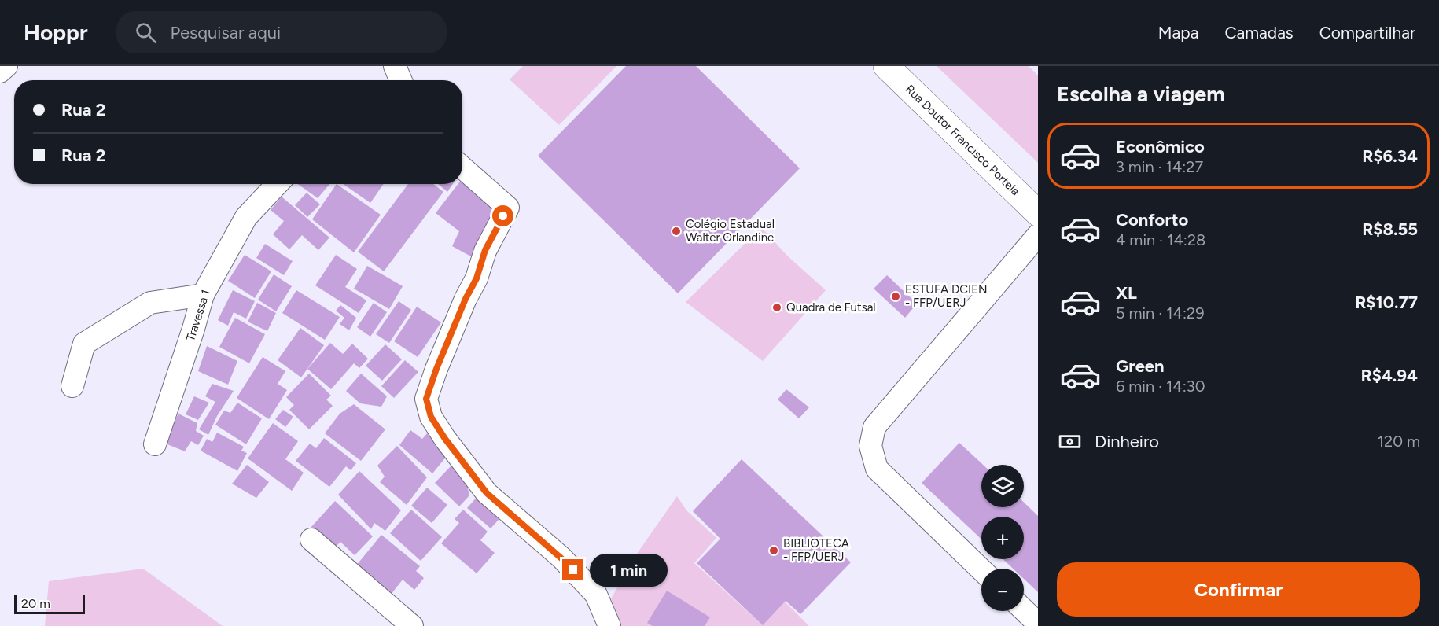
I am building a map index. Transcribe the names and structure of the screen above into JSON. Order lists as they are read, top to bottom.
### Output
{
  "streets": {
    "main road": ["Rua Doutor Francisco Portela"],
    "street": ["Travessa 1"]
  },
  "places": [
    "Colégio Estadual Walter Orlandine",
    "ESTUFA DCIEN - FFP/UERJ",
    "Quadra de Futsal",
    "BIBLIOTECA - FFP/UERJ"
  ],
  "scale_bar": "20 m",
  "page": {
    "header": "Hoppr",
    "search": "Pesquisar aqui",
    "nav": ["Mapa", "Camadas", "Compartilhar"],
    "heading": "Escolha a viagem",
    "banner": ["Rua 2", "Rua 2"],
    "list": [
      {
        "name": "Econômico",
        "note": "3 min · 14:27",
        "value": "R$6.34"
      },
      {
        "name": "Conforto",
        "note": "4 min · 14:28",
        "value": "R$8.55"
      },
      {
        "name": "XL",
        "note": "5 min · 14:29",
        "value": "R$10.77"
      },
      {
        "name": "Green",
        "note": "6 min · 14:30",
        "value": "R$4.94"
      }
    ],
    "pay": ["Dinheiro", "120 m"],
    "map_buttons": ["+", "−"],
    "buttons": "Confirmar",
    "bubble": "1 min",
    "scale": "20 m"
  }
}
